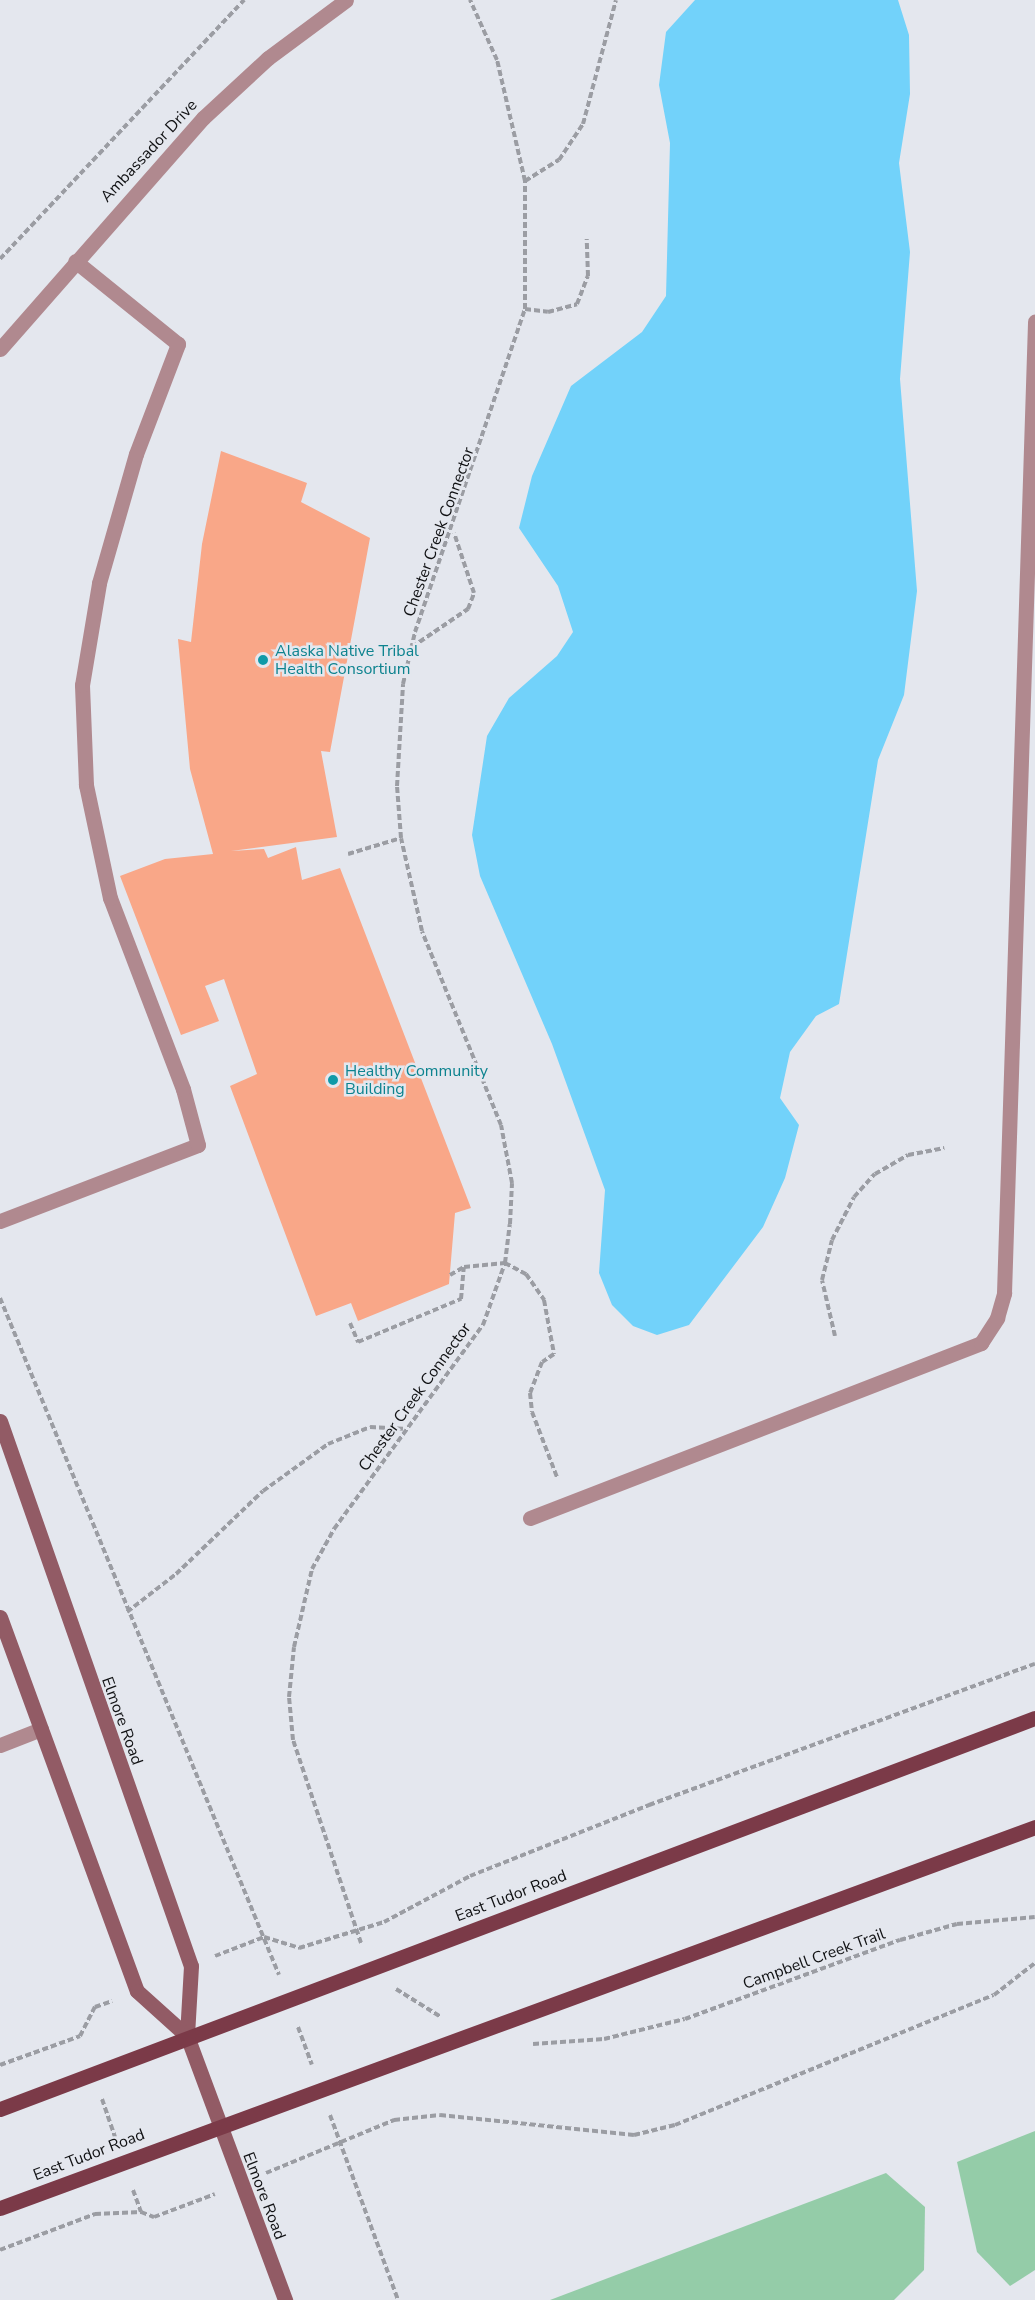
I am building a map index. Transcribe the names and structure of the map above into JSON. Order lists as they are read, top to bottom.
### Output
{
  "streets": {
    "main road": ["Elmore Road", "East Tudor Road"],
    "street": ["Ambassador Drive"],
    "path": ["Chester Creek Connector", "Campbell Creek Trail"]
  },
  "crossings": [
    ["Elmore Road", "East Tudor Road"]
  ],
  "places": ["Alaska Native Tribal Health Consortium", "Healthy Community Building"]
}
